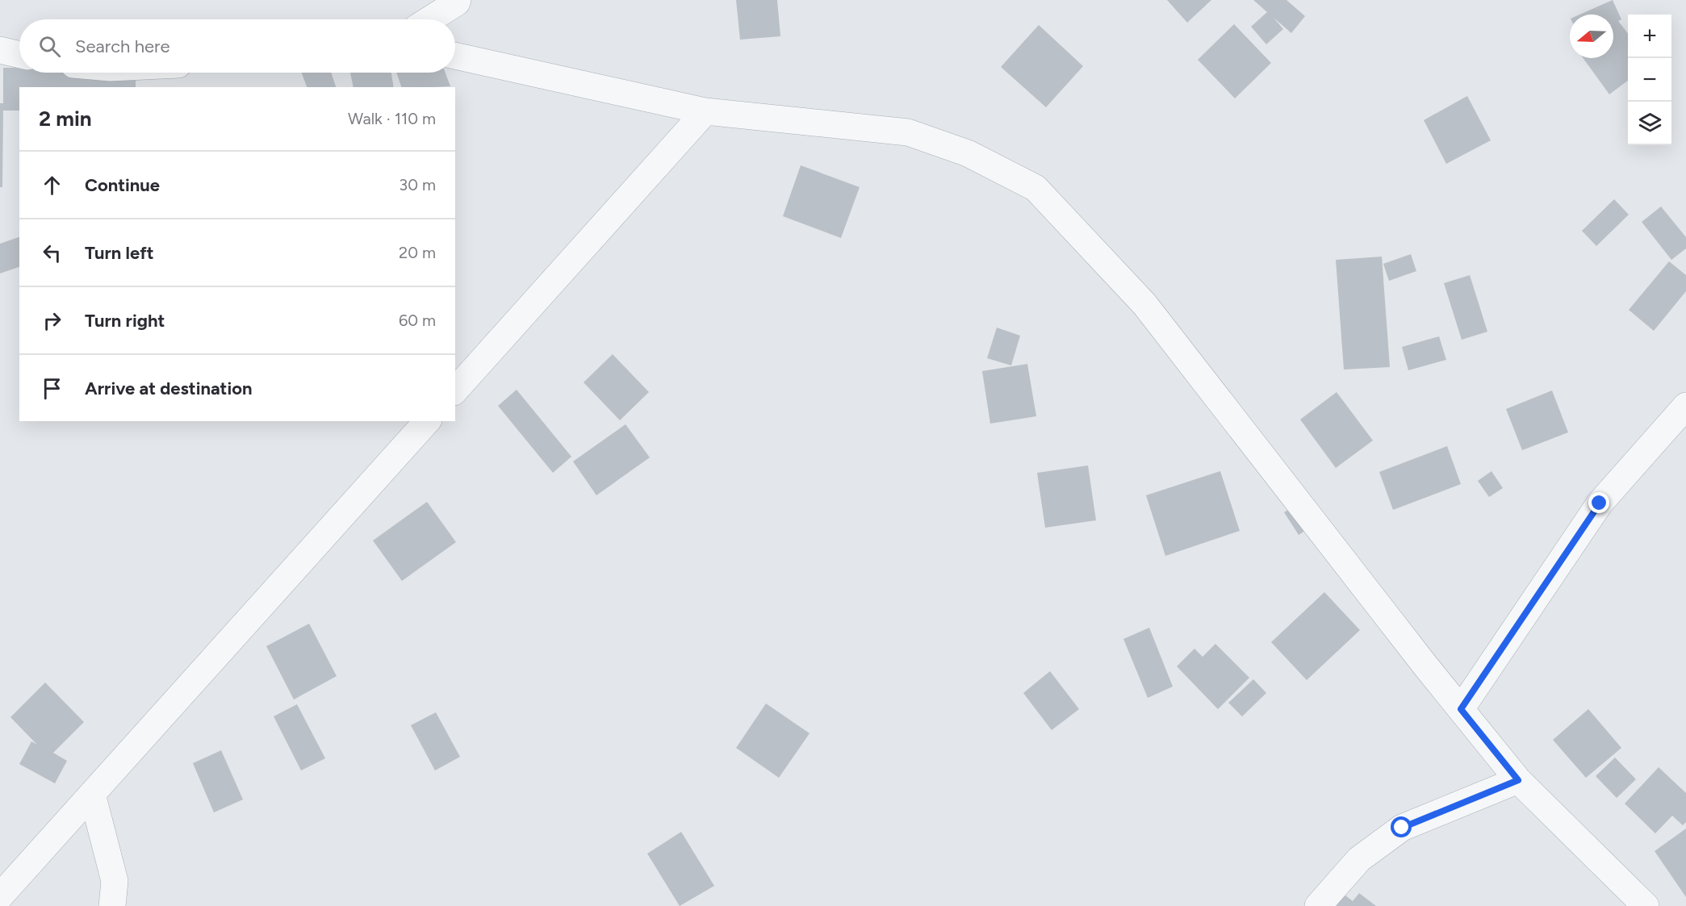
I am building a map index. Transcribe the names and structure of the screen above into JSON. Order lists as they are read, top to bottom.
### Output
{
  "north": "left",
  "page": {
    "map_buttons": ["+", "−"],
    "search": "Search here",
    "heading": ["2 min", "Walk · 110 m"],
    "list": [
      ["Continue", "30 m"],
      ["Turn left", "20 m"],
      ["Turn right", "60 m"],
      "Arrive at destination"
    ]
  }
}
